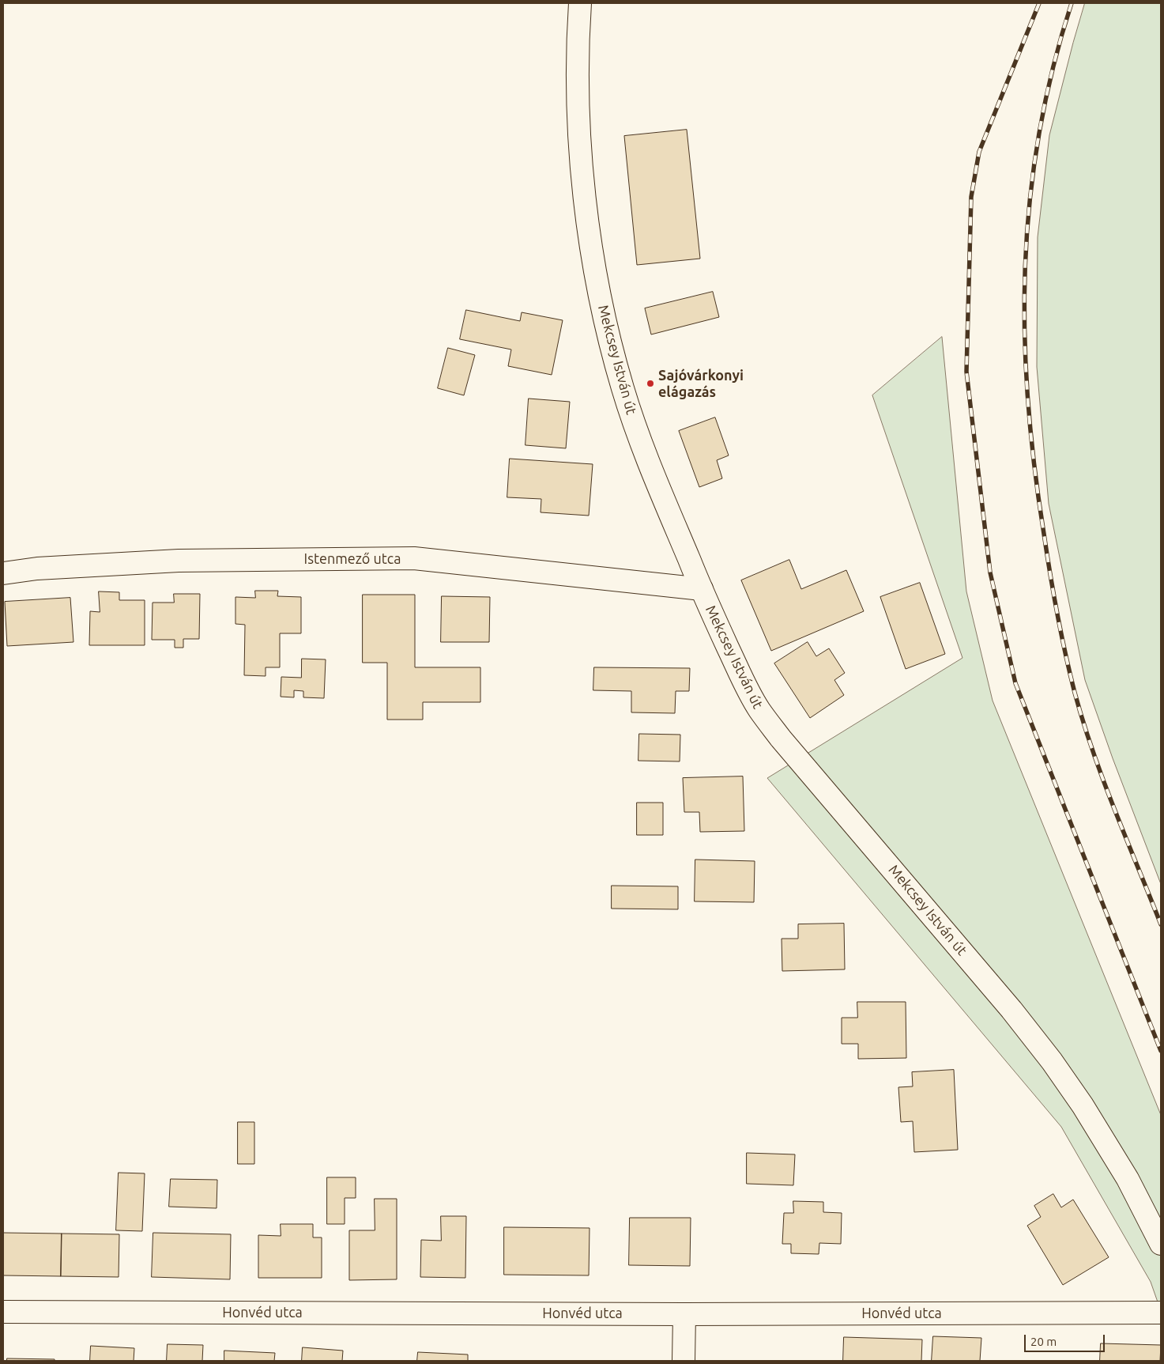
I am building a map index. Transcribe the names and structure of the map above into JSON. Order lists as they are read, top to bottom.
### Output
{
  "streets": {
    "street": ["Mekcsey István út", "Istenmező utca", "Honvéd utca"]
  },
  "crossings": [
    ["Mekcsey István út", "Istenmező utca"]
  ],
  "places": ["Sajóvárkonyi elágazás"],
  "scale_bar": "20 m"
}
